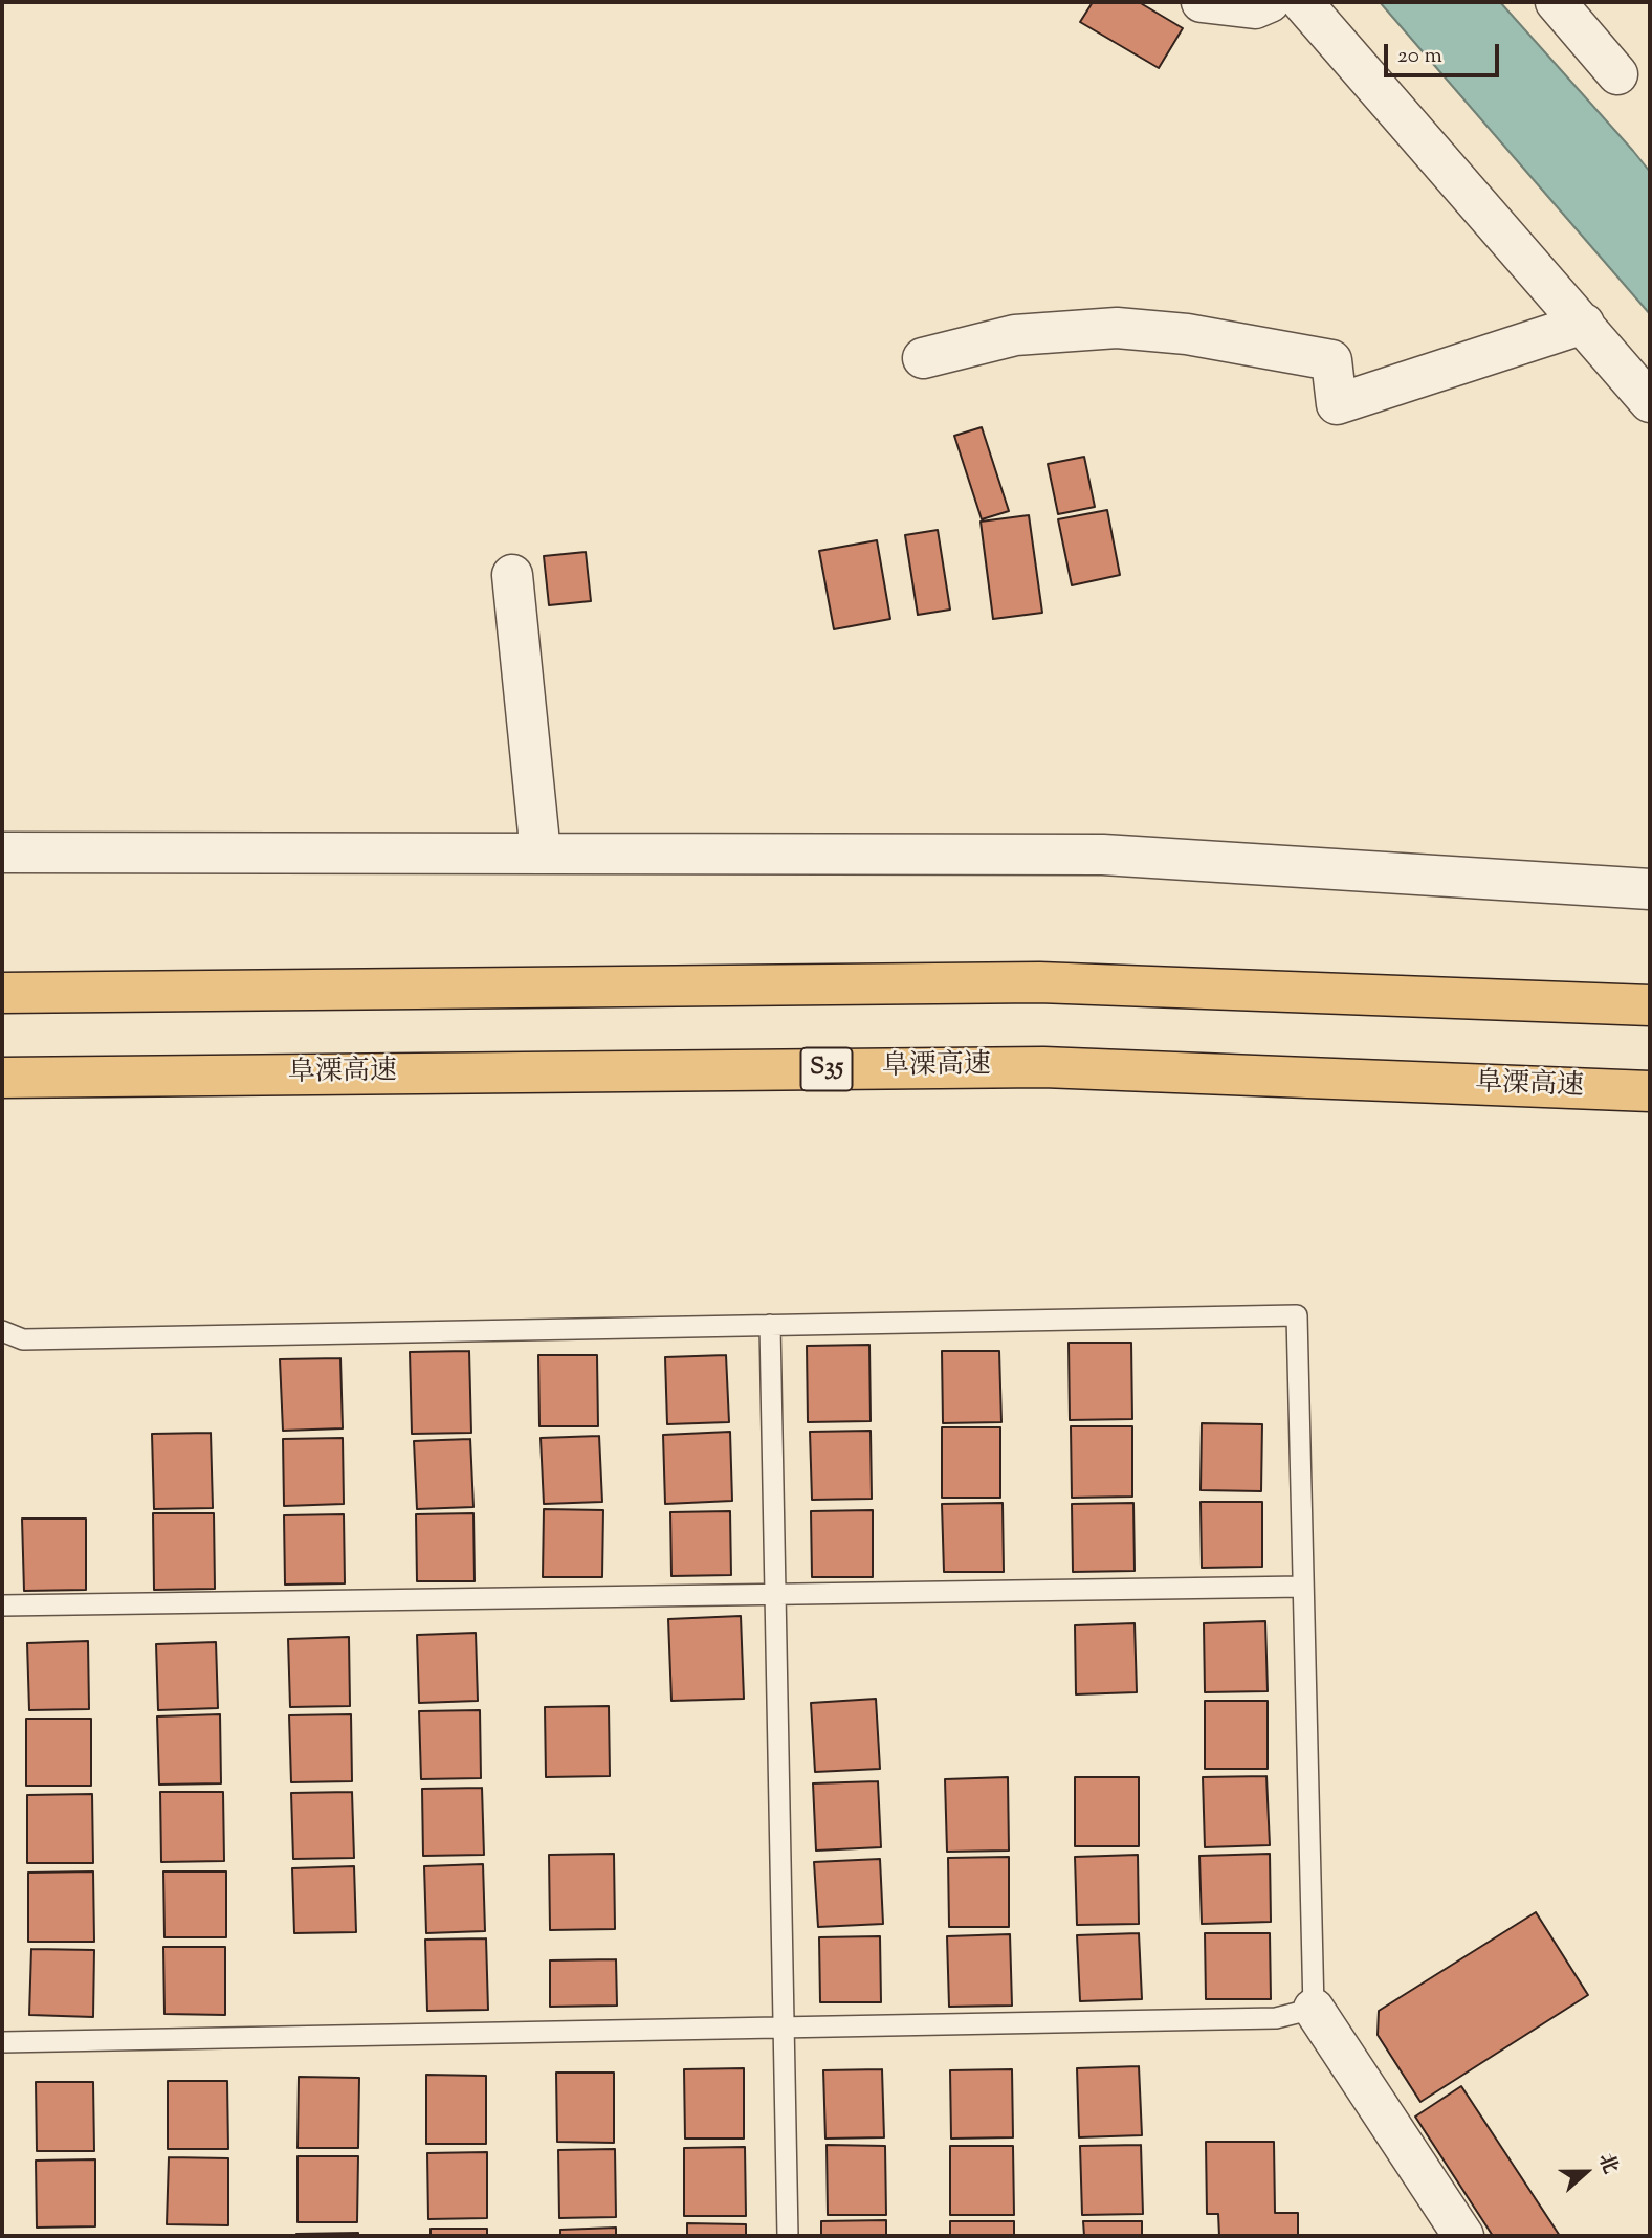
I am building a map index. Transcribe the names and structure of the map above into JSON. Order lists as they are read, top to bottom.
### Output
{
  "streets": {
    "highway": ["阜溧高速", "S35"]
  },
  "scale_bar": "20 m",
  "north": "right"
}
